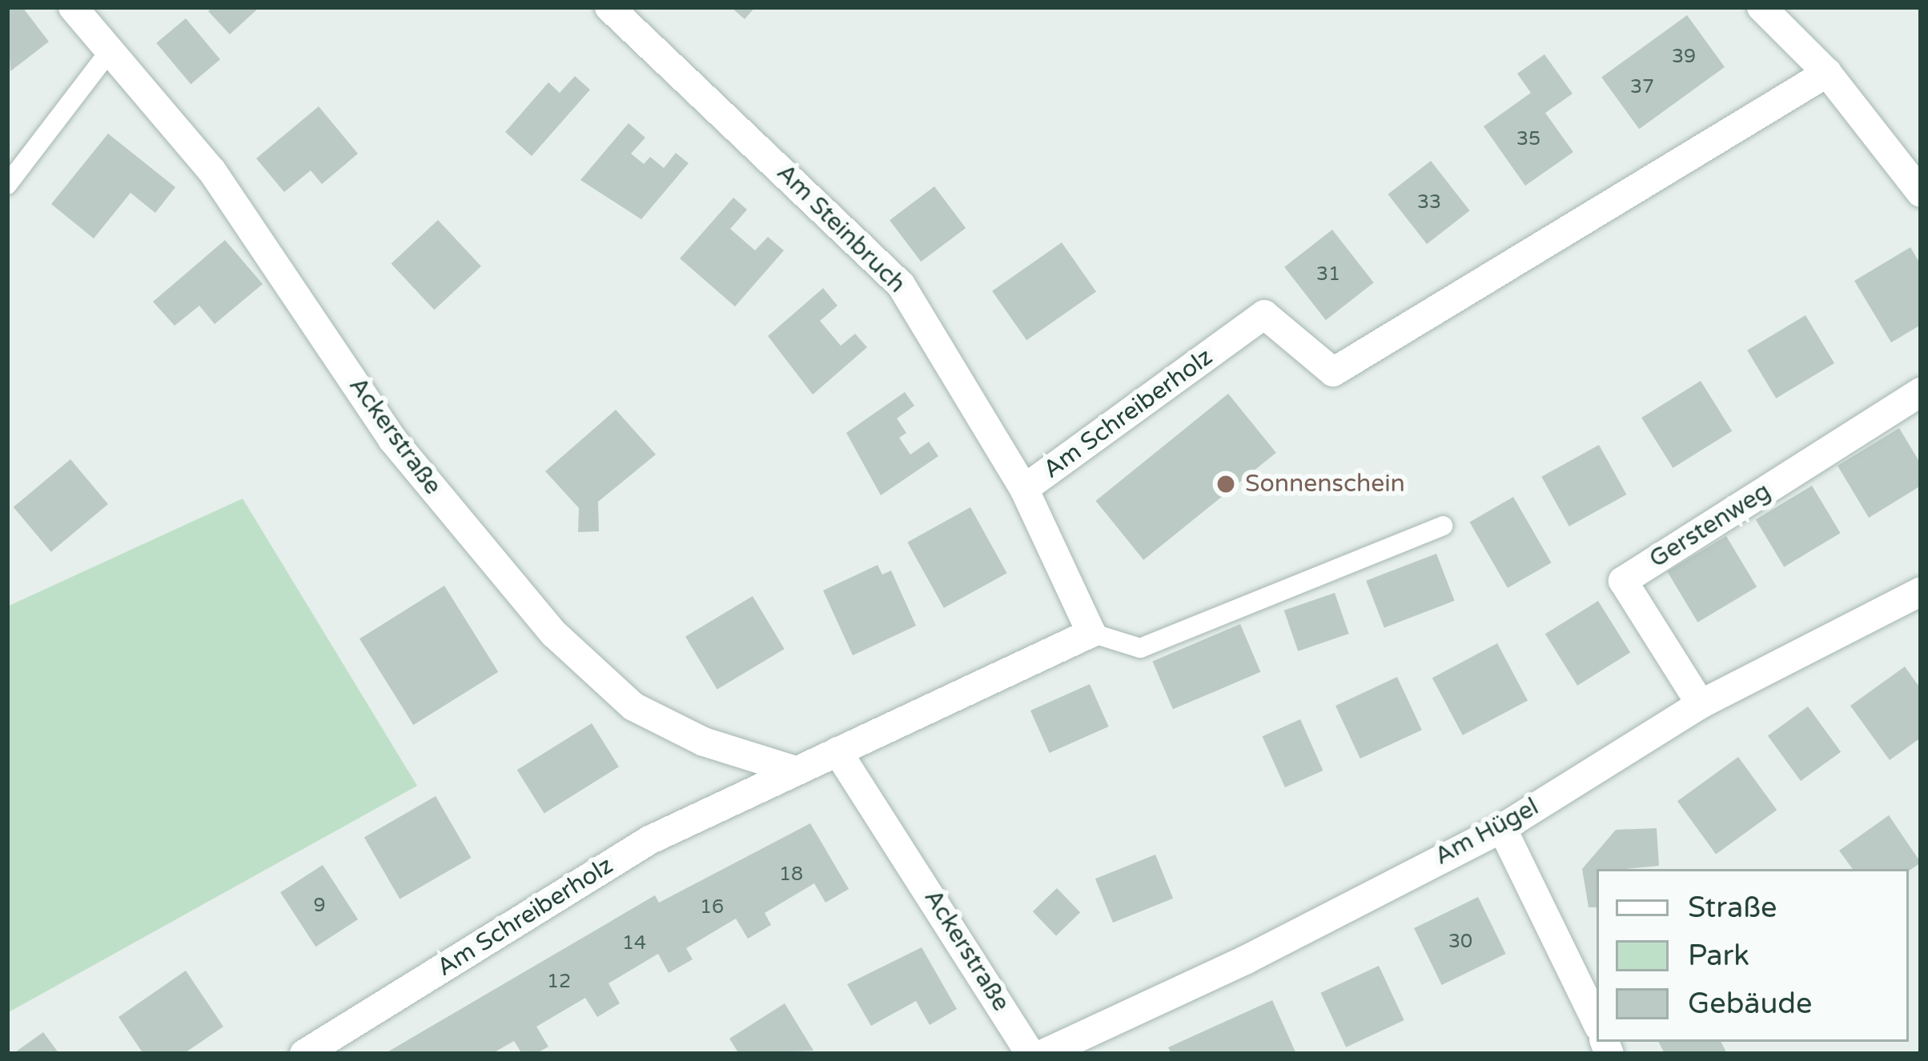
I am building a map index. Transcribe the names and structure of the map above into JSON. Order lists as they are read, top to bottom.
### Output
{
  "streets": {
    "street": [
      "Am Steinbruch",
      "Am Schreiberholz",
      "Ackerstraße",
      "Gerstenweg",
      "Am Hügel"
    ]
  },
  "crossings": [
    ["Am Steinbruch", "Am Schreiberholz"],
    ["Am Schreiberholz", "Ackerstraße"],
    ["Gerstenweg", "Am Hügel"]
  ],
  "places": ["Sonnenschein"],
  "house_numbers": [
    "39",
    "37",
    "35",
    "33",
    "31",
    "18",
    "9",
    "16",
    "30",
    "14",
    "12"
  ],
  "legend": ["Straße", "Park", "Gebäude"]
}
